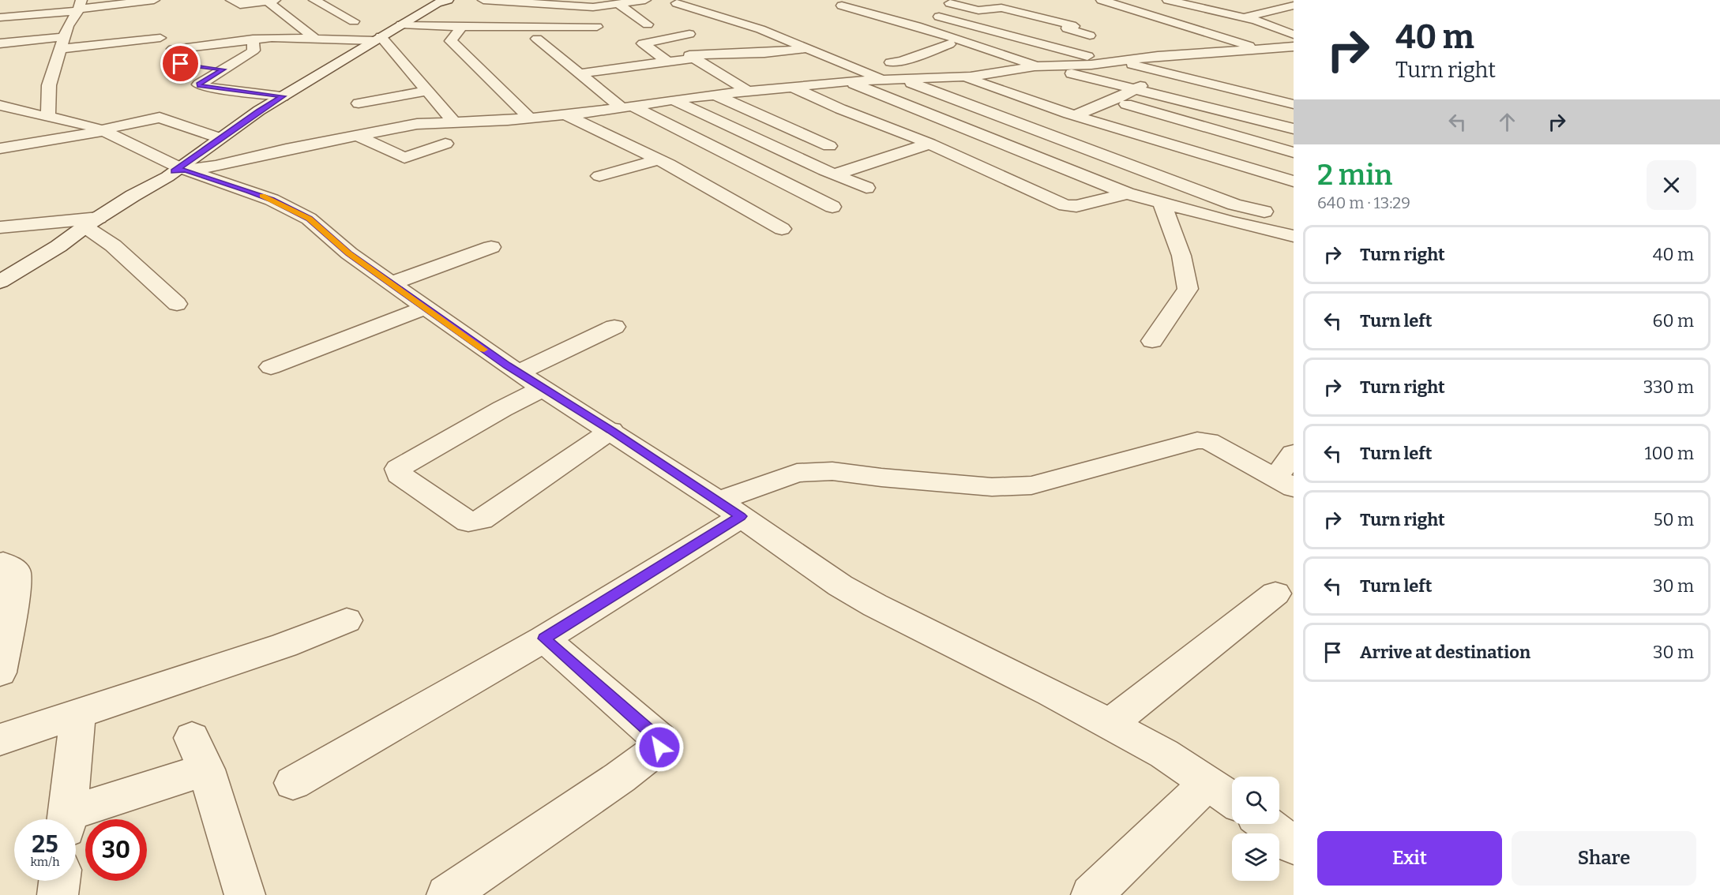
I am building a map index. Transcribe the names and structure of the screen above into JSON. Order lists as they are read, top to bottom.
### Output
{
  "page": {
    "turn": ["40 m", "Turn right"],
    "heading": ["2 min", "640 m · 13:29"],
    "list": [
      {
        "name": "Turn right",
        "value": "40 m"
      },
      {
        "name": "Turn left",
        "value": "60 m"
      },
      {
        "name": "Turn right",
        "value": "330 m"
      },
      {
        "name": "Turn left",
        "value": "100 m"
      },
      {
        "name": "Turn right",
        "value": "50 m"
      },
      {
        "name": "Turn left",
        "value": "30 m"
      },
      {
        "name": "Arrive at destination",
        "value": "30 m"
      }
    ],
    "speed": "25 km/h",
    "limit": "30",
    "buttons": ["Exit", "Share"]
  }
}
